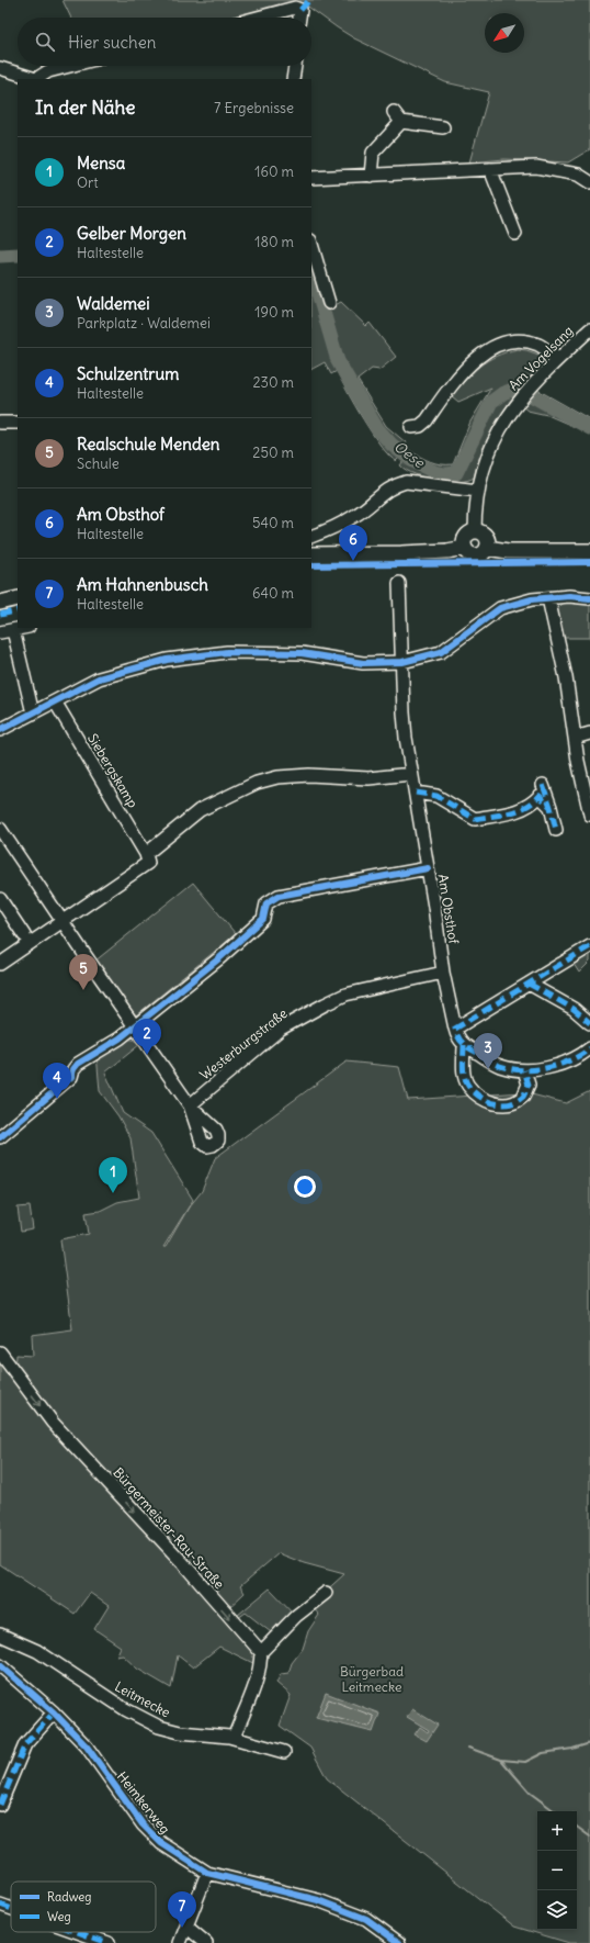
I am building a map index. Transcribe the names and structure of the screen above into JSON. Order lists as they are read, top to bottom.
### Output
{
  "streets": {
    "street": [
      "Am Vogelsang",
      "Siebergskamp",
      "Am Obsthof",
      "Westerburgstraße",
      "Bürgermeister-Rau-Straße",
      "Leitmecke",
      "Heimkerweg"
    ]
  },
  "crossings": [
    ["Am Obsthof", "Westerburgstraße"]
  ],
  "one_way": ["Bürgermeister-Rau-Straße"],
  "water": ["Oese"],
  "parks": ["Bürgerbad Leitmecke"],
  "legend": ["Radweg", "Weg"],
  "north": "bottom left",
  "page": {
    "search": "Hier suchen",
    "heading": ["In der Nähe", "7 Ergebnisse"],
    "list": [
      {
        "mark": "1",
        "name": "Mensa",
        "note": "Ort",
        "value": "160 m"
      },
      {
        "mark": "2",
        "name": "Gelber Morgen",
        "note": "Haltestelle",
        "value": "180 m"
      },
      {
        "mark": "3",
        "name": "Waldemei",
        "note": "Parkplatz · Waldemei",
        "value": "190 m"
      },
      {
        "mark": "4",
        "name": "Schulzentrum",
        "note": "Haltestelle",
        "value": "230 m"
      },
      {
        "mark": "5",
        "name": "Realschule Menden",
        "note": "Schule",
        "value": "250 m"
      },
      {
        "mark": "6",
        "name": "Am Obsthof",
        "note": "Haltestelle",
        "value": "540 m"
      },
      {
        "mark": "7",
        "name": "Am Hahnenbusch",
        "note": "Haltestelle",
        "value": "640 m"
      }
    ],
    "pins": [
      "6",
      "5",
      "2",
      "3",
      "4",
      "1",
      "7"
    ],
    "map_buttons": ["+", "−"]
  }
}
